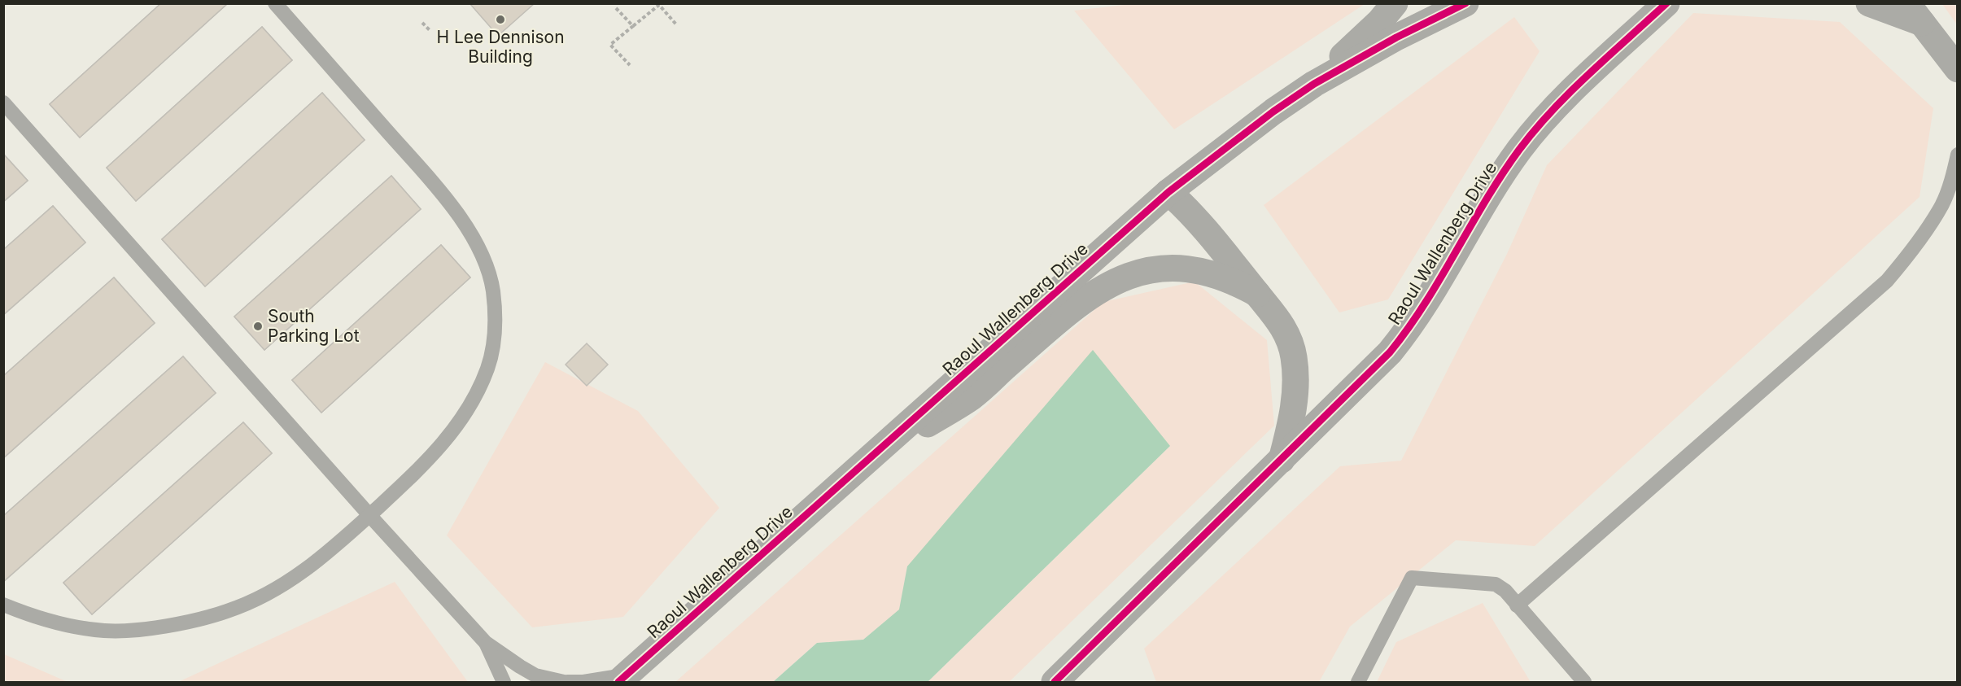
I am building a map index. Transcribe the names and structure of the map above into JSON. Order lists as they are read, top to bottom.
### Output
{
  "streets": {
    "street": ["Raoul Wallenberg Drive"]
  },
  "places": ["H Lee Dennison Building", "South Parking Lot"]
}
